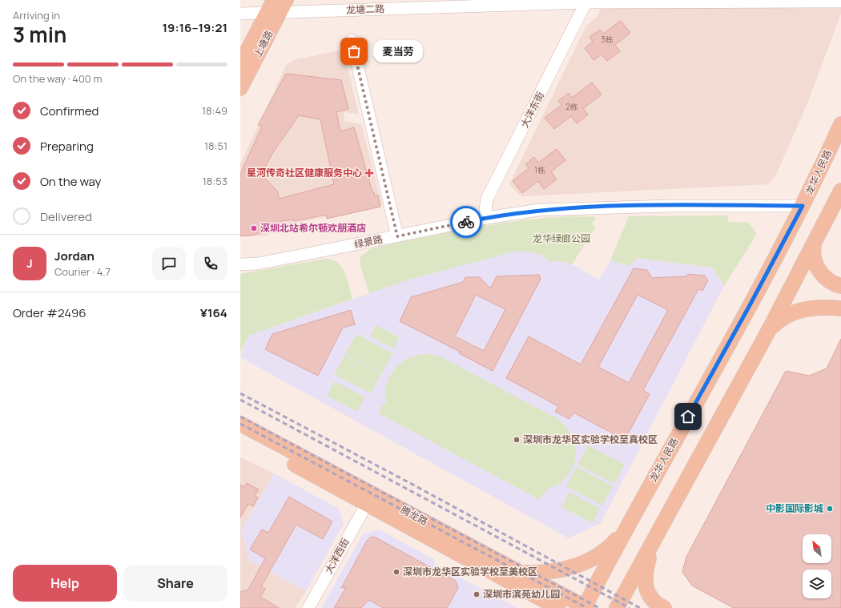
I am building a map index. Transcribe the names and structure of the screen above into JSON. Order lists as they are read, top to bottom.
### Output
{
  "streets": {
    "main road": ["上塘路", "龙华人民路", "腾龙路"],
    "street": [
      "龙塘二路",
      "大洋东街",
      "绿景路",
      "大洋西街"
    ]
  },
  "crossings": [
    ["龙塘二路", "上塘路"],
    ["龙塘二路", "大洋东街"],
    ["大洋东街", "绿景路"],
    ["龙华人民路", "绿景路"],
    ["龙华人民路", "腾龙路"],
    ["腾龙路", "大洋西街"]
  ],
  "parks": ["龙华绿廊公园"],
  "places": {
    "other": [
      "麦当劳",
      "深圳北站希尔顿欢朋酒店",
      "深圳市龙华区实验学校至真校区",
      "中影国际影城",
      "深圳市龙华区实验学校至美校区",
      "深圳市滨苑幼儿园"
    ],
    "health": ["星河传奇社区健康服务中心"]
  },
  "house_numbers": ["3栋", "2栋", "1栋"],
  "north": "top left",
  "page": {
    "heading": ["3 min", "Arriving in", "19:16–19:21"],
    "panel": [
      "Jordan",
      "Courier · 4.7",
      "Order #2496",
      "¥164"
    ],
    "bubble": "麦当劳",
    "bar": "On the way · 400 m",
    "list": [
      ["Confirmed", "18:49"],
      ["Preparing", "18:51"],
      ["On the way", "18:53"],
      "Delivered"
    ],
    "round": "J",
    "buttons": ["Help", "Share"]
  }
}
